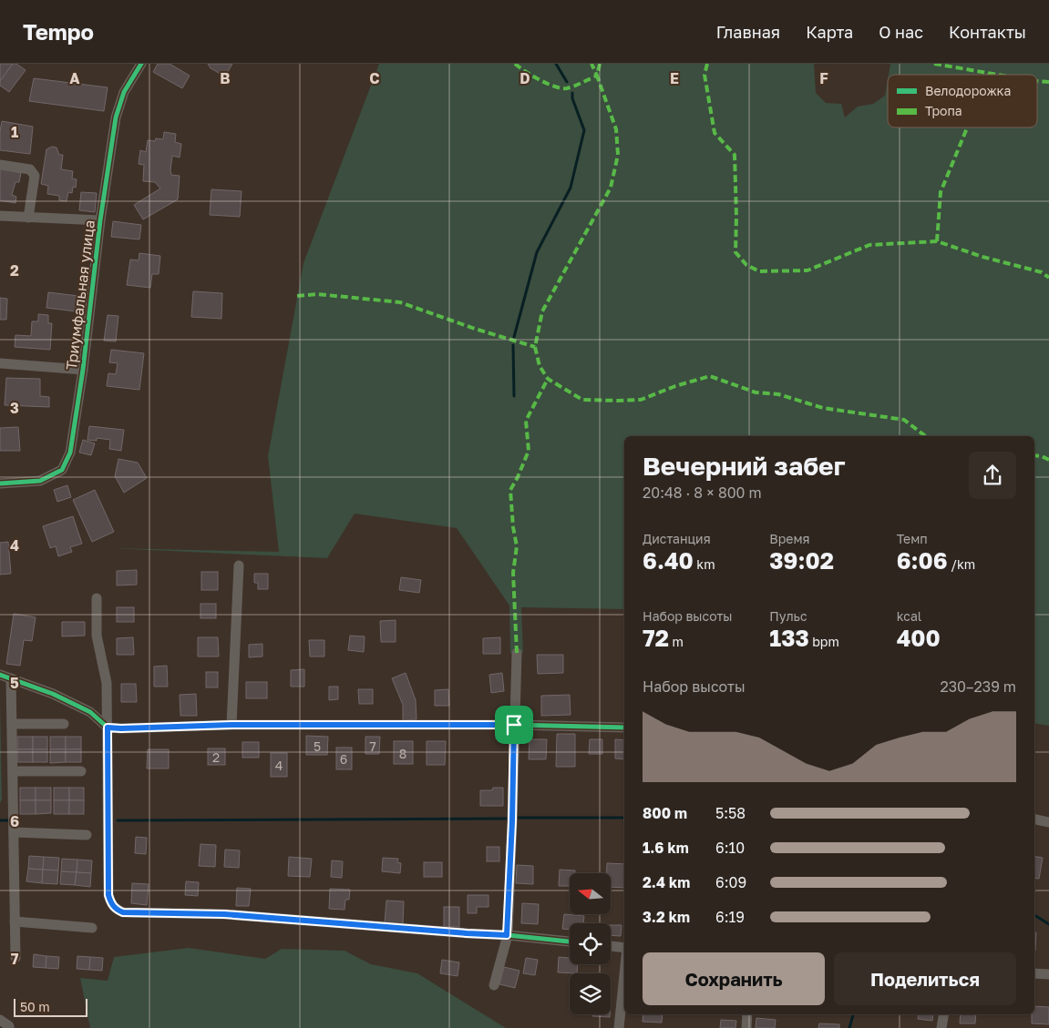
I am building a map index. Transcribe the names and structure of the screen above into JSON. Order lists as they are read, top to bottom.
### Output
{
  "streets": {
    "street": ["Триумфальная улица"]
  },
  "house_numbers": [
    "5",
    "7",
    "8",
    "2",
    "6",
    "4"
  ],
  "legend": ["Велодорожка", "Тропа"],
  "scale_bar": "50 m",
  "north": "left",
  "page": {
    "header": "Tempo",
    "nav": [
      "Главная",
      "Карта",
      "О нас",
      "Контакты"
    ],
    "heading": ["Вечерний забег", "20:48 · 8 × 800 m"],
    "stats": [
      ["Дистанция", "6.40 km"],
      ["Время", "39:02"],
      ["Темп", "6:06 /km"],
      ["Набор высоты", "72 m"],
      ["Пульс", "133 bpm"],
      ["kcal", "400"]
    ],
    "chart": ["Набор высоты", "230–239 m"],
    "list": [
      {
        "name": "800 m",
        "note": "5:58"
      },
      {
        "name": "1.6 km",
        "note": "6:10"
      },
      {
        "name": "2.4 km",
        "note": "6:09"
      },
      {
        "name": "3.2 km",
        "note": "6:19"
      }
    ],
    "buttons": ["Сохранить", "Поделиться"],
    "scale": "50 m"
  },
  "grid": {
    "columns": [
      "A",
      "B",
      "C",
      "D",
      "E",
      "F"
    ],
    "rows": [
      "1",
      "2",
      "3",
      "4",
      "5",
      "6",
      "7"
    ]
  }
}
